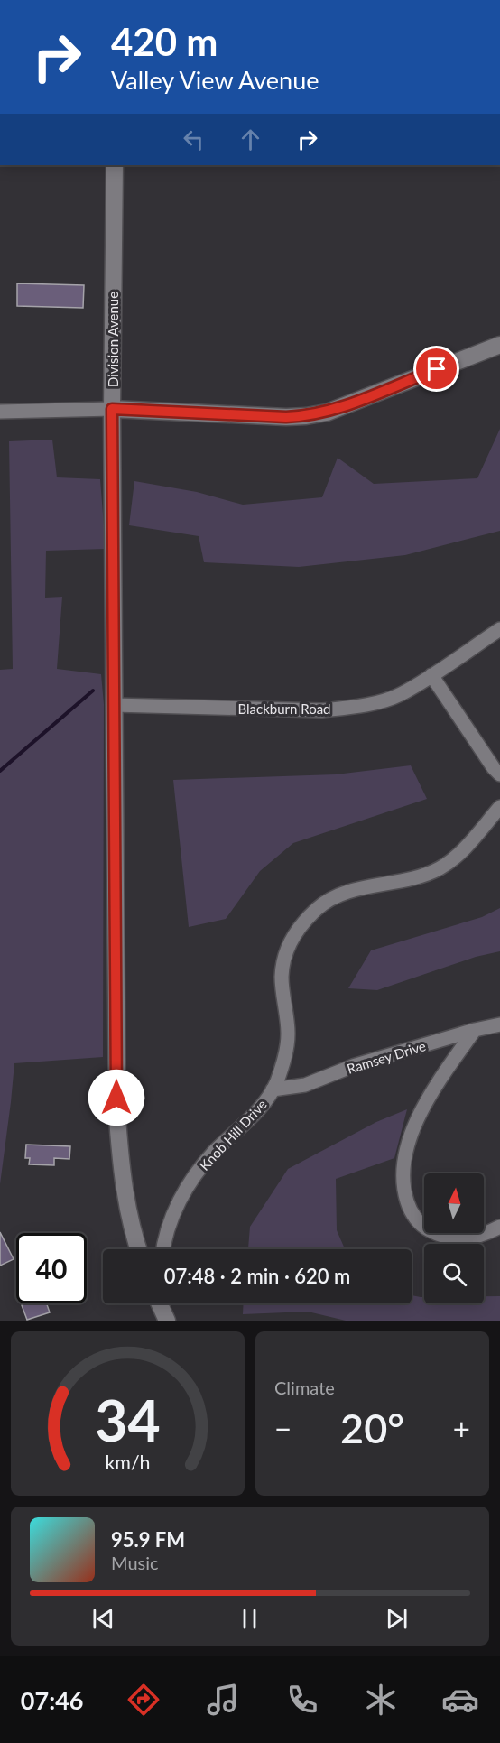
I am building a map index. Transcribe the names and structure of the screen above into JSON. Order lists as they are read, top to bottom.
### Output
{
  "streets": {
    "street": [
      "Division Avenue",
      "Blackburn Road",
      "Ramsey Drive",
      "Knob Hill Drive"
    ]
  },
  "crossings": [
    ["Division Avenue", "Blackburn Road"],
    ["Ramsey Drive", "Knob Hill Drive"]
  ],
  "north": "top",
  "page": {
    "turn": ["420 m", "Valley View Avenue"],
    "limit": "40",
    "trip": "07:48 · 2 min · 620 m",
    "tile": "Climate",
    "heat": ["−", "20°", "+"],
    "song": ["95.9 FM", "Music"],
    "tabs": "07:46",
    "gauge": ["34", "km/h"]
  }
}
